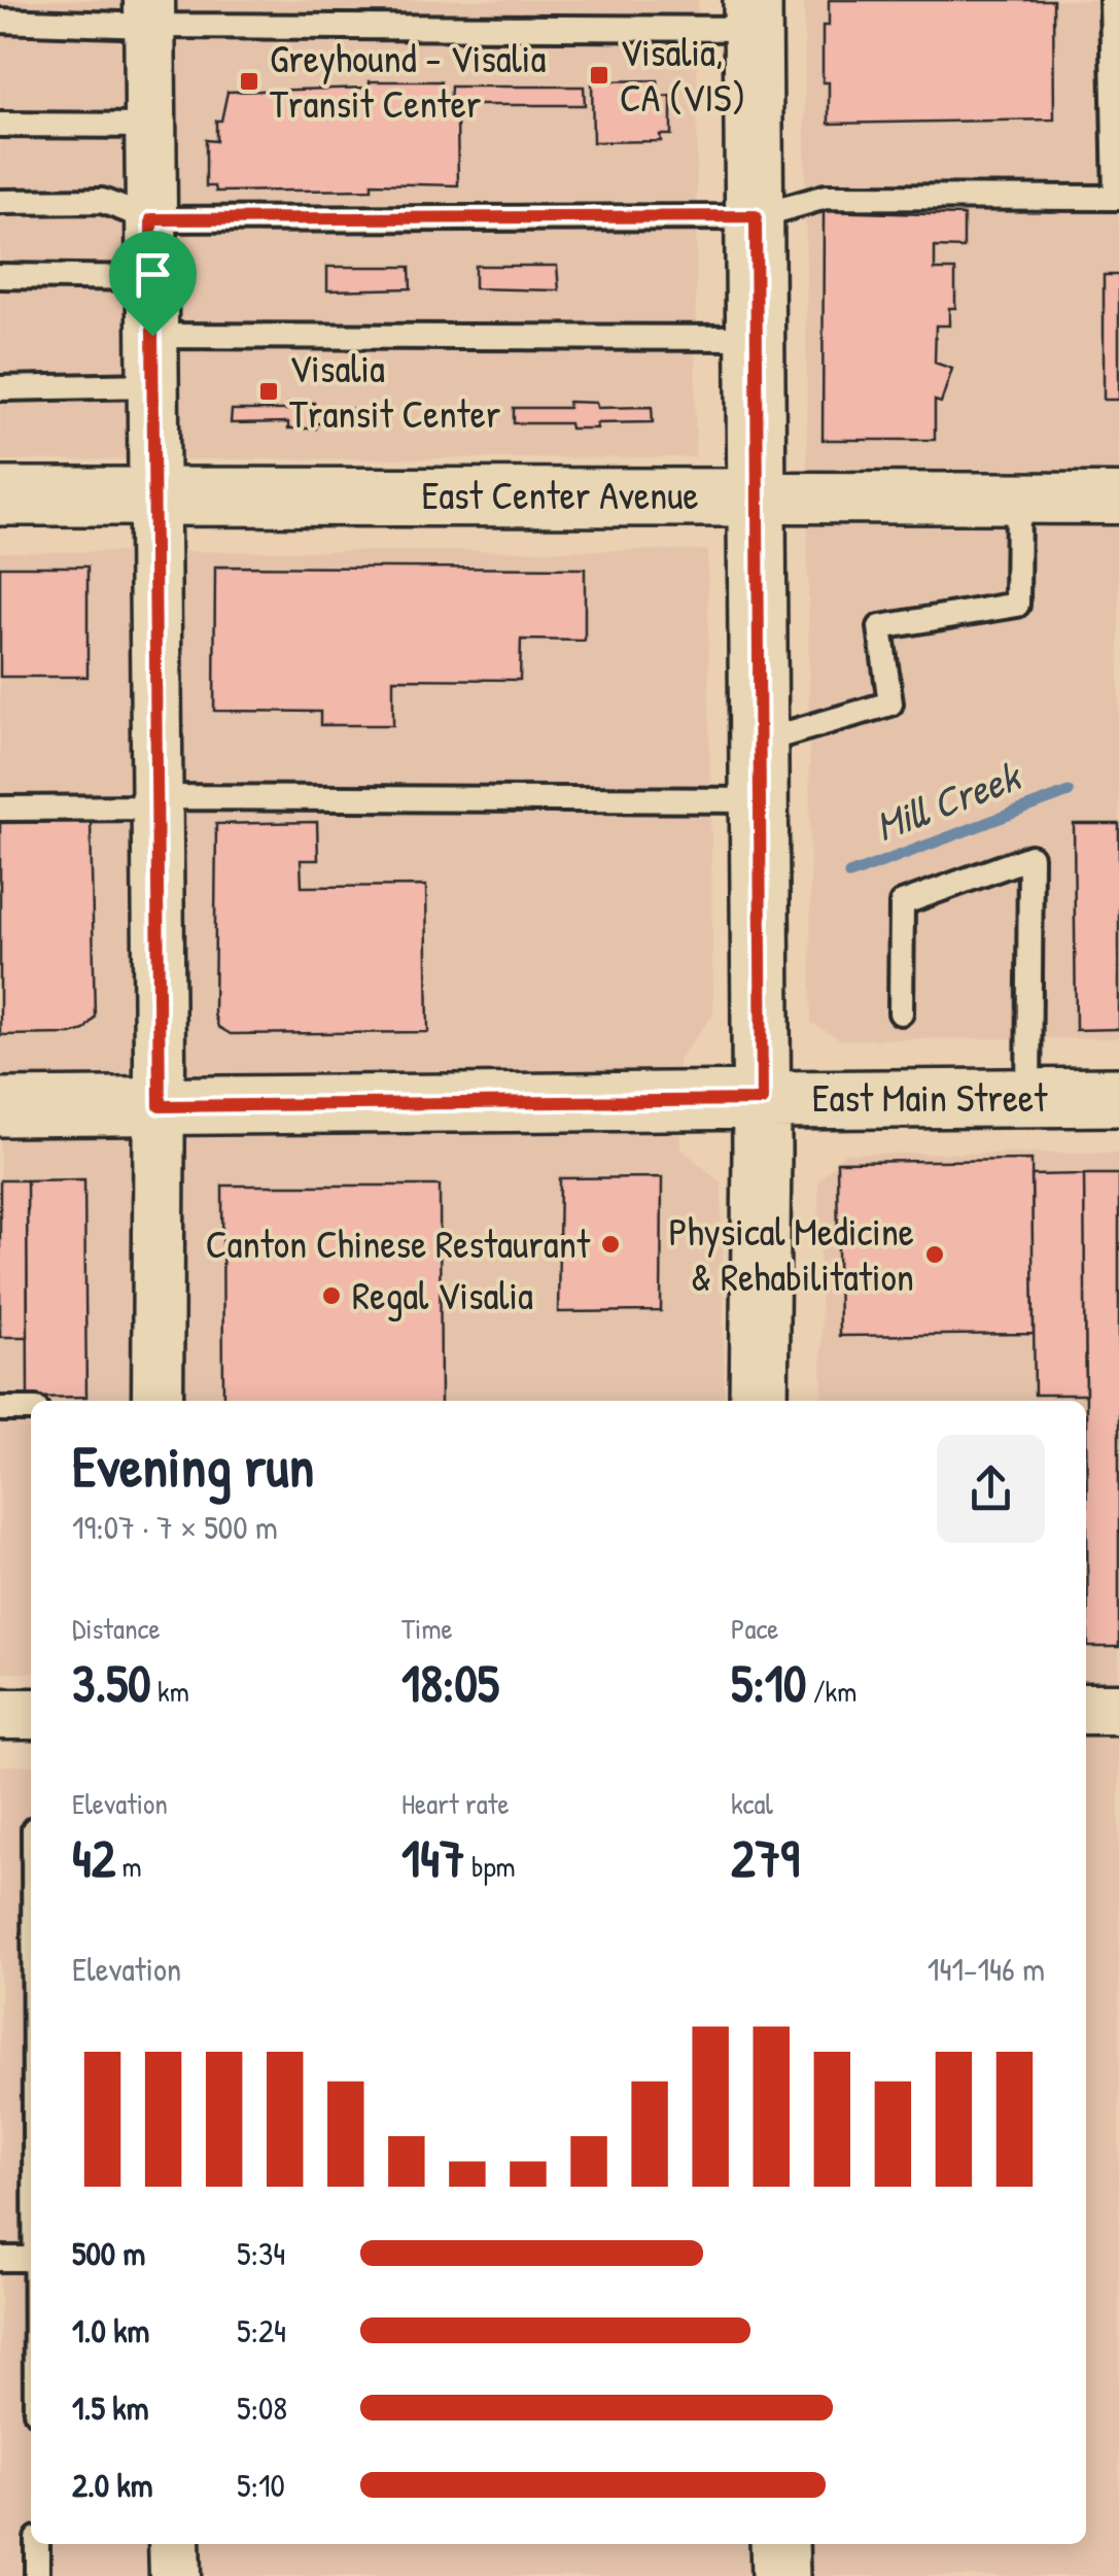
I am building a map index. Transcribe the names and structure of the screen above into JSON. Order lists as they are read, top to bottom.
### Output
{
  "streets": {
    "street": ["East Center Avenue", "East Main Street"]
  },
  "water": ["Mill Creek"],
  "places": {
    "transit": ["Visalia, CA (VIS)", "Greyhound - Visalia Transit Center", "Visalia Transit Center"],
    "other": ["Canton Chinese Restaurant", "Physical Medicine & Rehabilitation", "Regal Visalia"]
  },
  "page": {
    "heading": ["Evening run", "19:07 · 7 × 500 m"],
    "stats": [
      ["Distance", "3.50 km"],
      ["Time", "18:05"],
      ["Pace", "5:10 /km"],
      ["Elevation", "42 m"],
      ["Heart rate", "147 bpm"],
      ["kcal", "279"]
    ],
    "chart": ["Elevation", "141–146 m"],
    "list": [
      {
        "name": "500 m",
        "note": "5:34"
      },
      {
        "name": "1.0 km",
        "note": "5:24"
      },
      {
        "name": "1.5 km",
        "note": "5:08"
      },
      {
        "name": "2.0 km",
        "note": "5:10"
      }
    ]
  }
}
